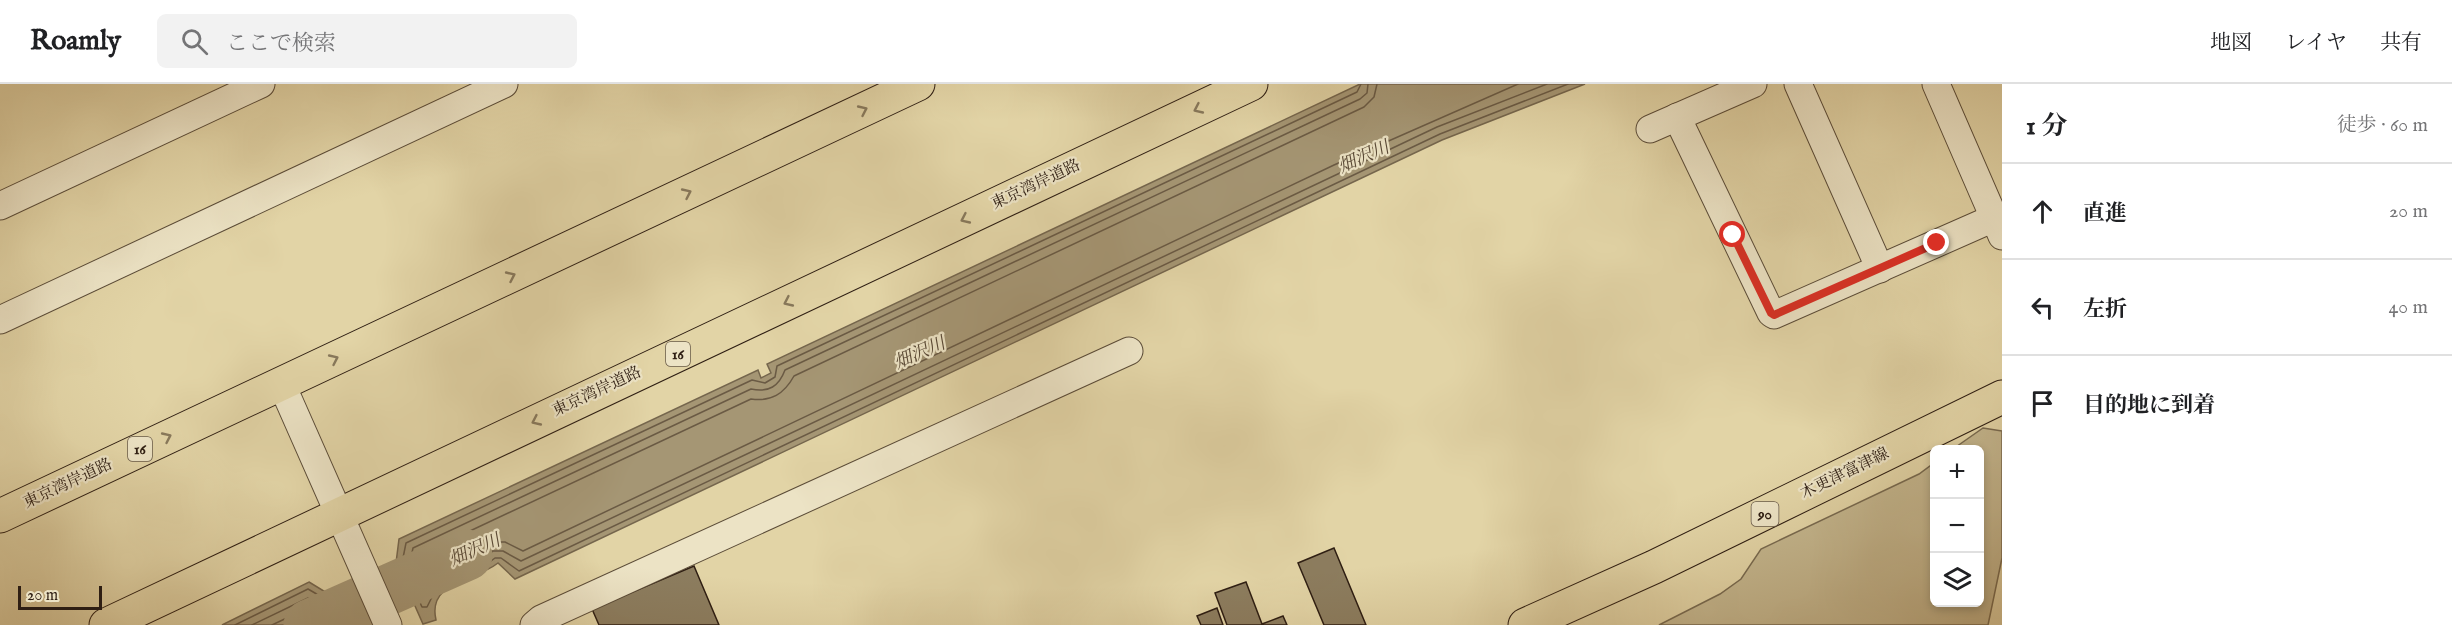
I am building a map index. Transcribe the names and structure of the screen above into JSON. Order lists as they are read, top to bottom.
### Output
{
  "streets": {
    "main road": [
      "東京湾岸道路",
      "16",
      "木更津富津線",
      "90"
    ]
  },
  "water": ["畑沢川"],
  "scale_bar": "20 m",
  "page": {
    "header": "Roamly",
    "search": "ここで検索",
    "nav": ["地図", "レイヤ", "共有"],
    "heading": ["1 分", "徒歩 · 60 m"],
    "list": [
      ["直進", "20 m"],
      ["左折", "40 m"],
      "目的地に到着"
    ],
    "map_buttons": ["+", "−"],
    "scale": "20 m"
  }
}
